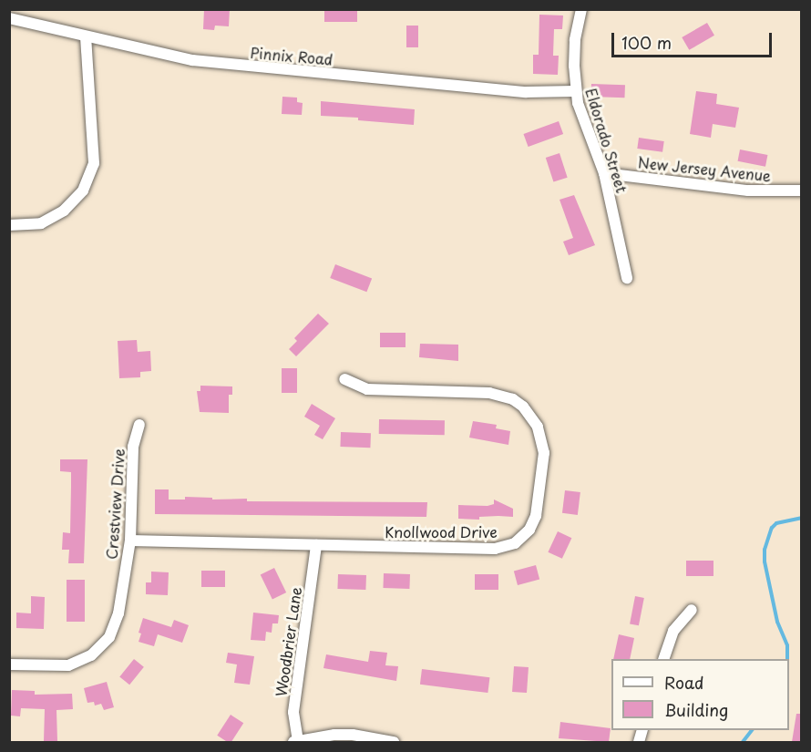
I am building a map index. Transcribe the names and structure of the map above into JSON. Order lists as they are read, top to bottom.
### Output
{
  "streets": {
    "street": [
      "Pinnix Road",
      "Eldorado Street",
      "New Jersey Avenue",
      "Crestview Drive",
      "Knollwood Drive",
      "Woodbrier Lane"
    ]
  },
  "crossings": [
    ["Pinnix Road", "Eldorado Street"],
    ["Eldorado Street", "New Jersey Avenue"],
    ["Crestview Drive", "Knollwood Drive"],
    ["Knollwood Drive", "Woodbrier Lane"]
  ],
  "legend": ["Road", "Building"],
  "scale_bar": "100 m"
}
